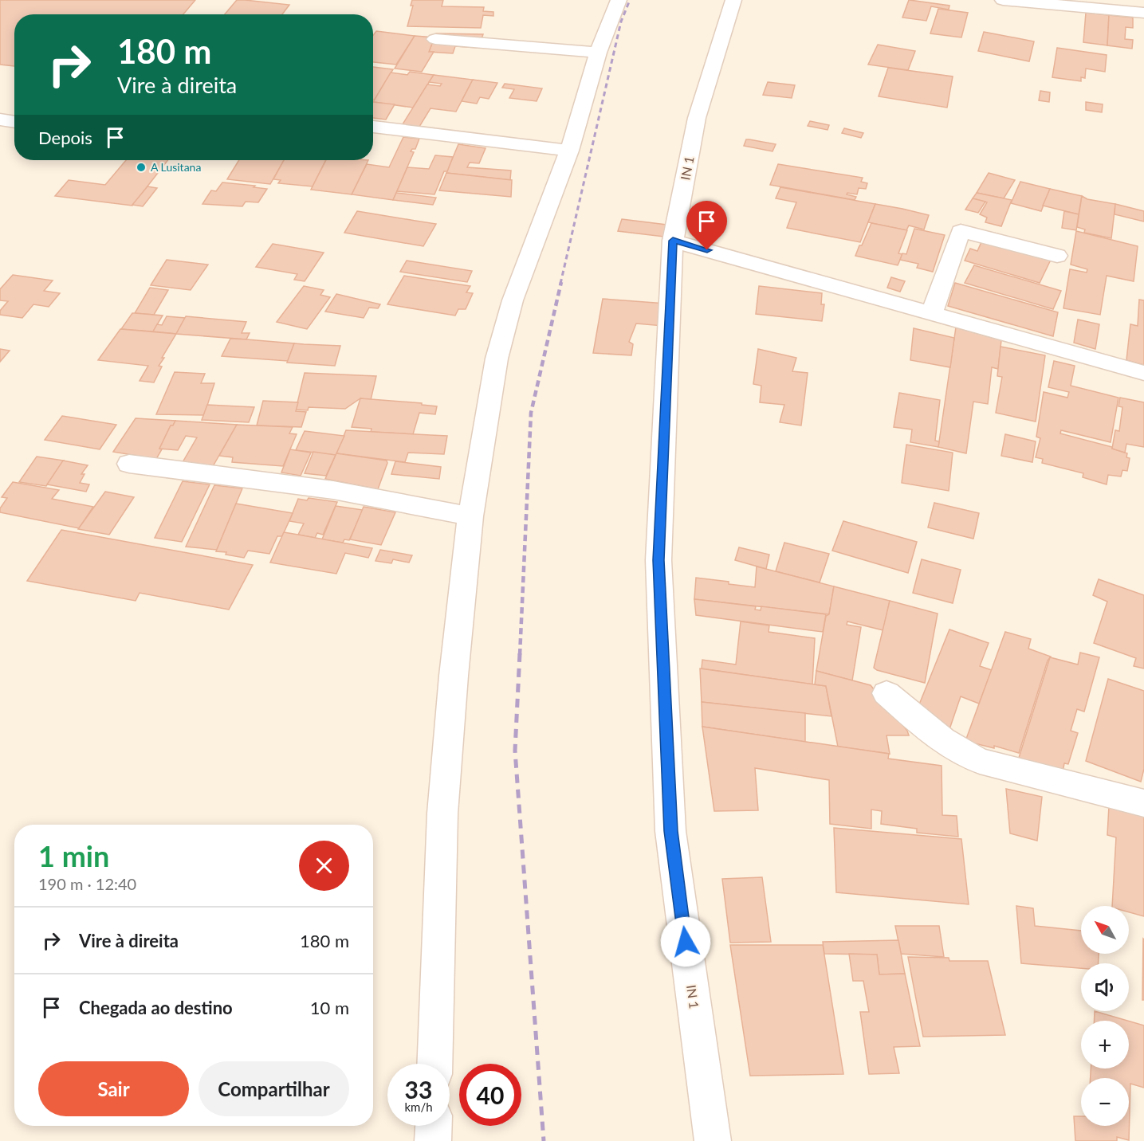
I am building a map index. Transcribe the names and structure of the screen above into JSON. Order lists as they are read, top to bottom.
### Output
{
  "streets": {
    "street": ["IN 1"]
  },
  "places": ["A Lusitana"],
  "north": "top left",
  "page": {
    "turn": ["180 m", "Vire à direita"],
    "then": "Depois",
    "heading": ["1 min", "190 m · 12:40"],
    "map_buttons": ["+", "−"],
    "list": [
      {
        "name": "Vire à direita",
        "value": "180 m"
      },
      {
        "name": "Chegada ao destino",
        "value": "10 m"
      }
    ],
    "buttons": ["Sair", "Compartilhar"],
    "speed": "33 km/h",
    "limit": "40"
  }
}
